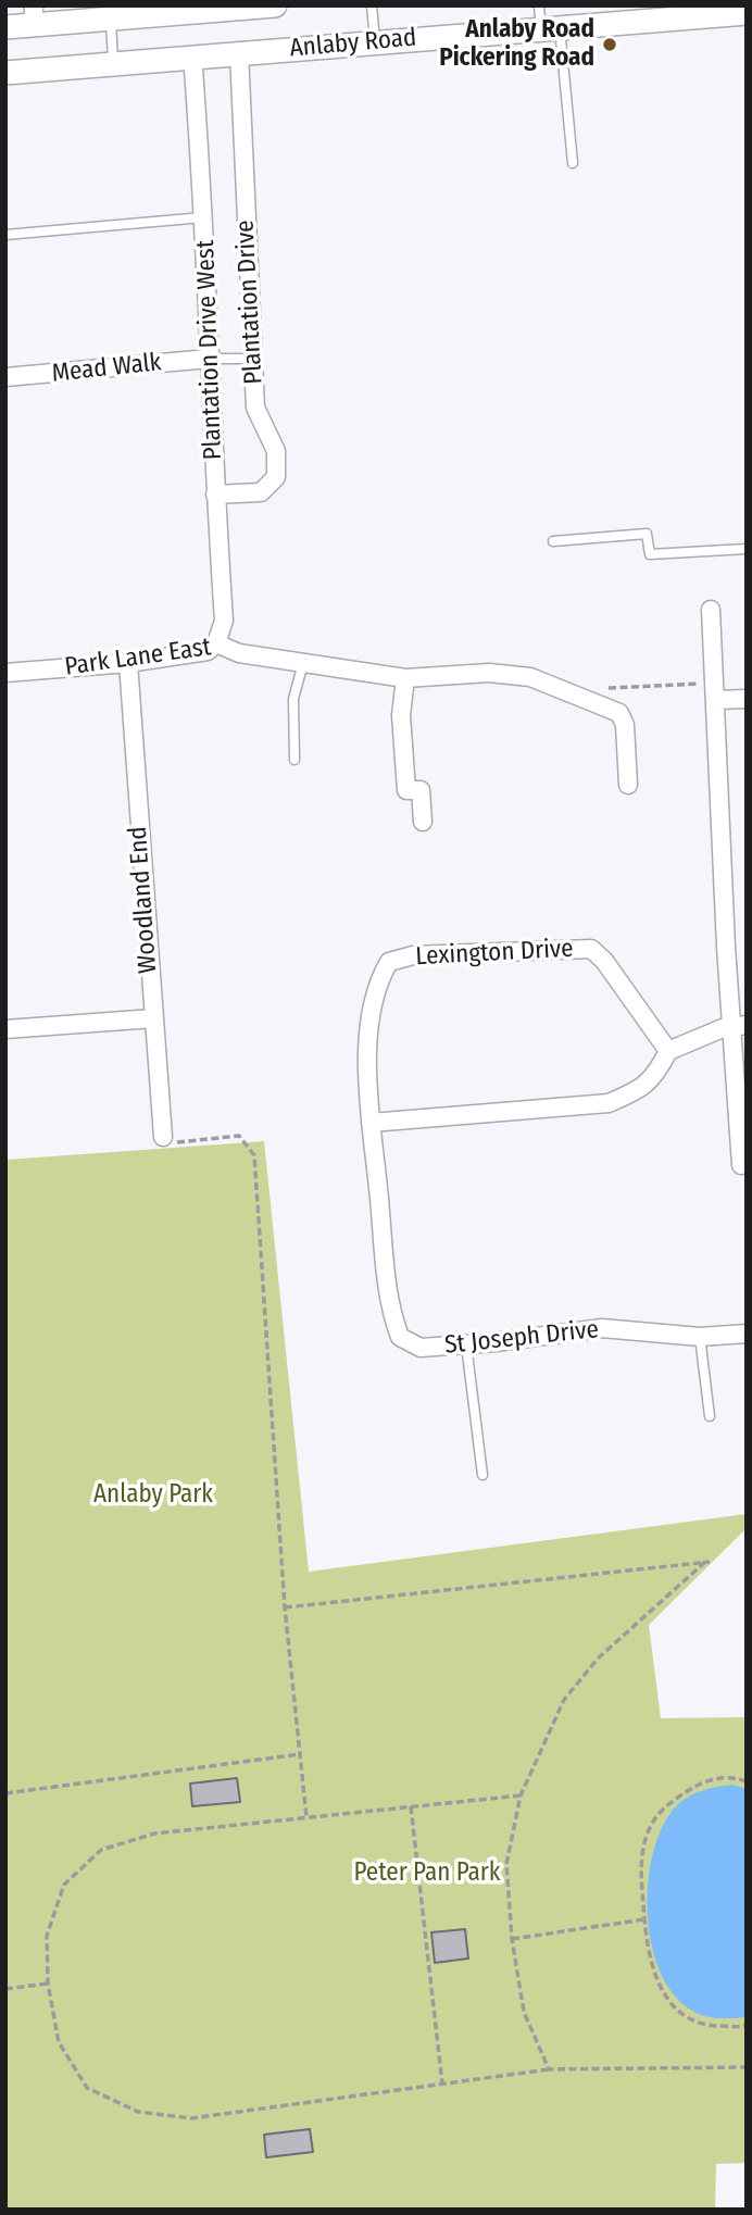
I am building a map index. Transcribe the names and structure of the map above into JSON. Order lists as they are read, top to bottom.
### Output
{
  "streets": {
    "main road": ["Anlaby Road"],
    "street": [
      "Plantation Drive",
      "Plantation Drive West",
      "Mead Walk",
      "Park Lane East",
      "Woodland End",
      "Lexington Drive",
      "St Joseph Drive"
    ]
  },
  "crossings": [
    ["Anlaby Road", "Plantation Drive"],
    ["Anlaby Road", "Plantation Drive West"],
    ["Plantation Drive", "Plantation Drive West"],
    ["Plantation Drive West", "Mead Walk"],
    ["Plantation Drive West", "Park Lane East"],
    ["Park Lane East", "Woodland End"],
    ["Lexington Drive", "St Joseph Drive"]
  ],
  "parks": ["Anlaby Park", "Peter Pan Park"],
  "places": ["Anlaby Road Pickering Road"]
}
